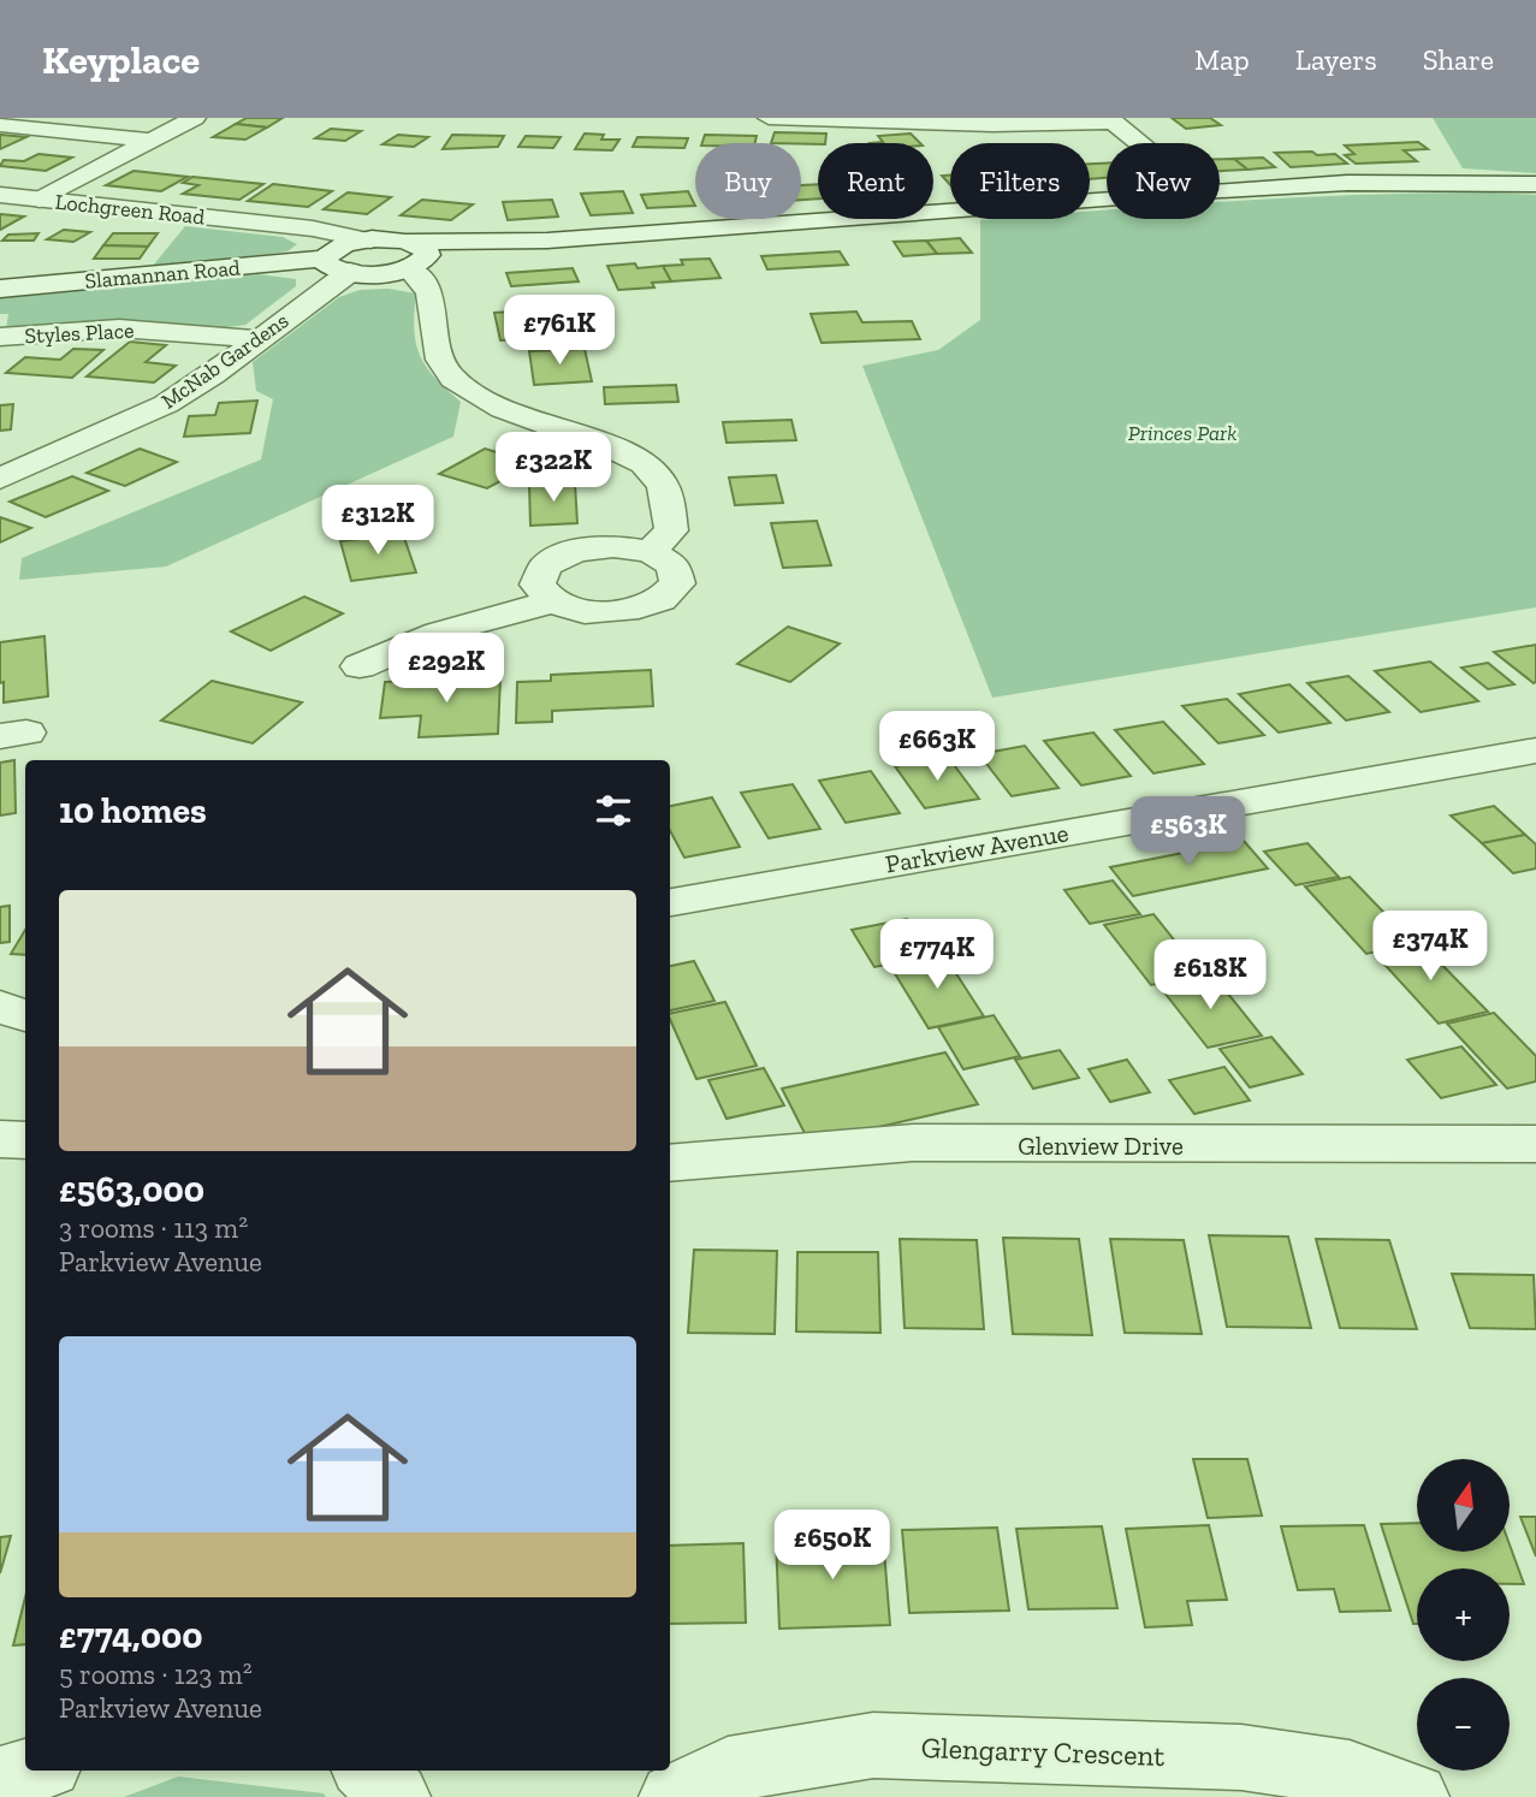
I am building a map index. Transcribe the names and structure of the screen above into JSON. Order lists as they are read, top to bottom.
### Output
{
  "streets": {
    "street": [
      "Lochgreen Road",
      "Slamannan Road",
      "Styles Place",
      "McNab Gardens",
      "Parkview Avenue",
      "Glenview Drive",
      "Glengarry Crescent"
    ]
  },
  "crossings": [
    ["Lochgreen Road", "Slamannan Road"],
    ["Lochgreen Road", "McNab Gardens"],
    ["Slamannan Road", "McNab Gardens"],
    ["Styles Place", "McNab Gardens"]
  ],
  "parks": ["Princes Park"],
  "north": "top",
  "page": {
    "header": "Keyplace",
    "nav": ["Map", "Layers", "Share"],
    "chip": [
      "Buy",
      "Rent",
      "Filters",
      "New"
    ],
    "price": [
      "£761K",
      "£322K",
      "£312K",
      "£292K",
      "£663K",
      "£563K",
      "£374K",
      "£774K",
      "£618K",
      "£650K"
    ],
    "heading": "10 homes",
    "list": [
      {
        "name": "£563,000",
        "note": "3 rooms · 113 m² · Parkview Avenue"
      },
      {
        "name": "£774,000",
        "note": "5 rooms · 123 m² · Parkview Avenue"
      }
    ],
    "map_buttons": ["+", "−"]
  }
}
